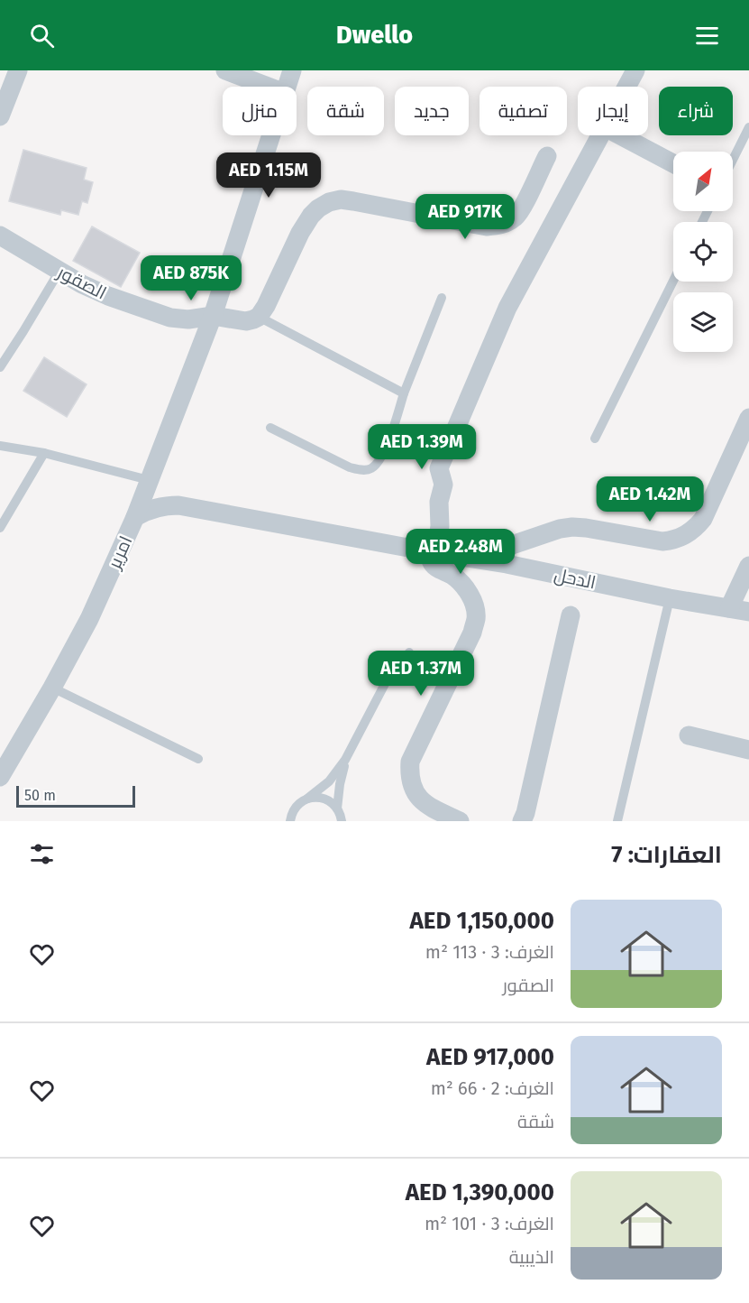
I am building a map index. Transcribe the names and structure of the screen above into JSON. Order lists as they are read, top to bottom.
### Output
{
  "streets": {
    "street": ["الصقور", "امرير", "الدحل"]
  },
  "crossings": [
    ["الصقور", "امرير"]
  ],
  "scale_bar": "50 m",
  "north": "top right",
  "page": {
    "header": "Dwello",
    "chip": [
      "شراء",
      "إيجار",
      "تصفية",
      "جديد",
      "شقة",
      "منزل"
    ],
    "price": [
      "AED 1.15M",
      "AED 917K",
      "AED 875K",
      "AED 1.39M",
      "AED 1.42M",
      "AED 2.48M",
      "AED 1.37M"
    ],
    "scale": "50 m",
    "heading": "العقارات: 7",
    "list": [
      {
        "name": "AED 1,150,000",
        "note": "الغرف: 3 · 113 m² · الصقور"
      },
      {
        "name": "AED 917,000",
        "note": "الغرف: 2 · 66 m² · شقة"
      },
      {
        "name": "AED 1,390,000",
        "note": "الغرف: 3 · 101 m² · الذيبية"
      }
    ]
  }
}
